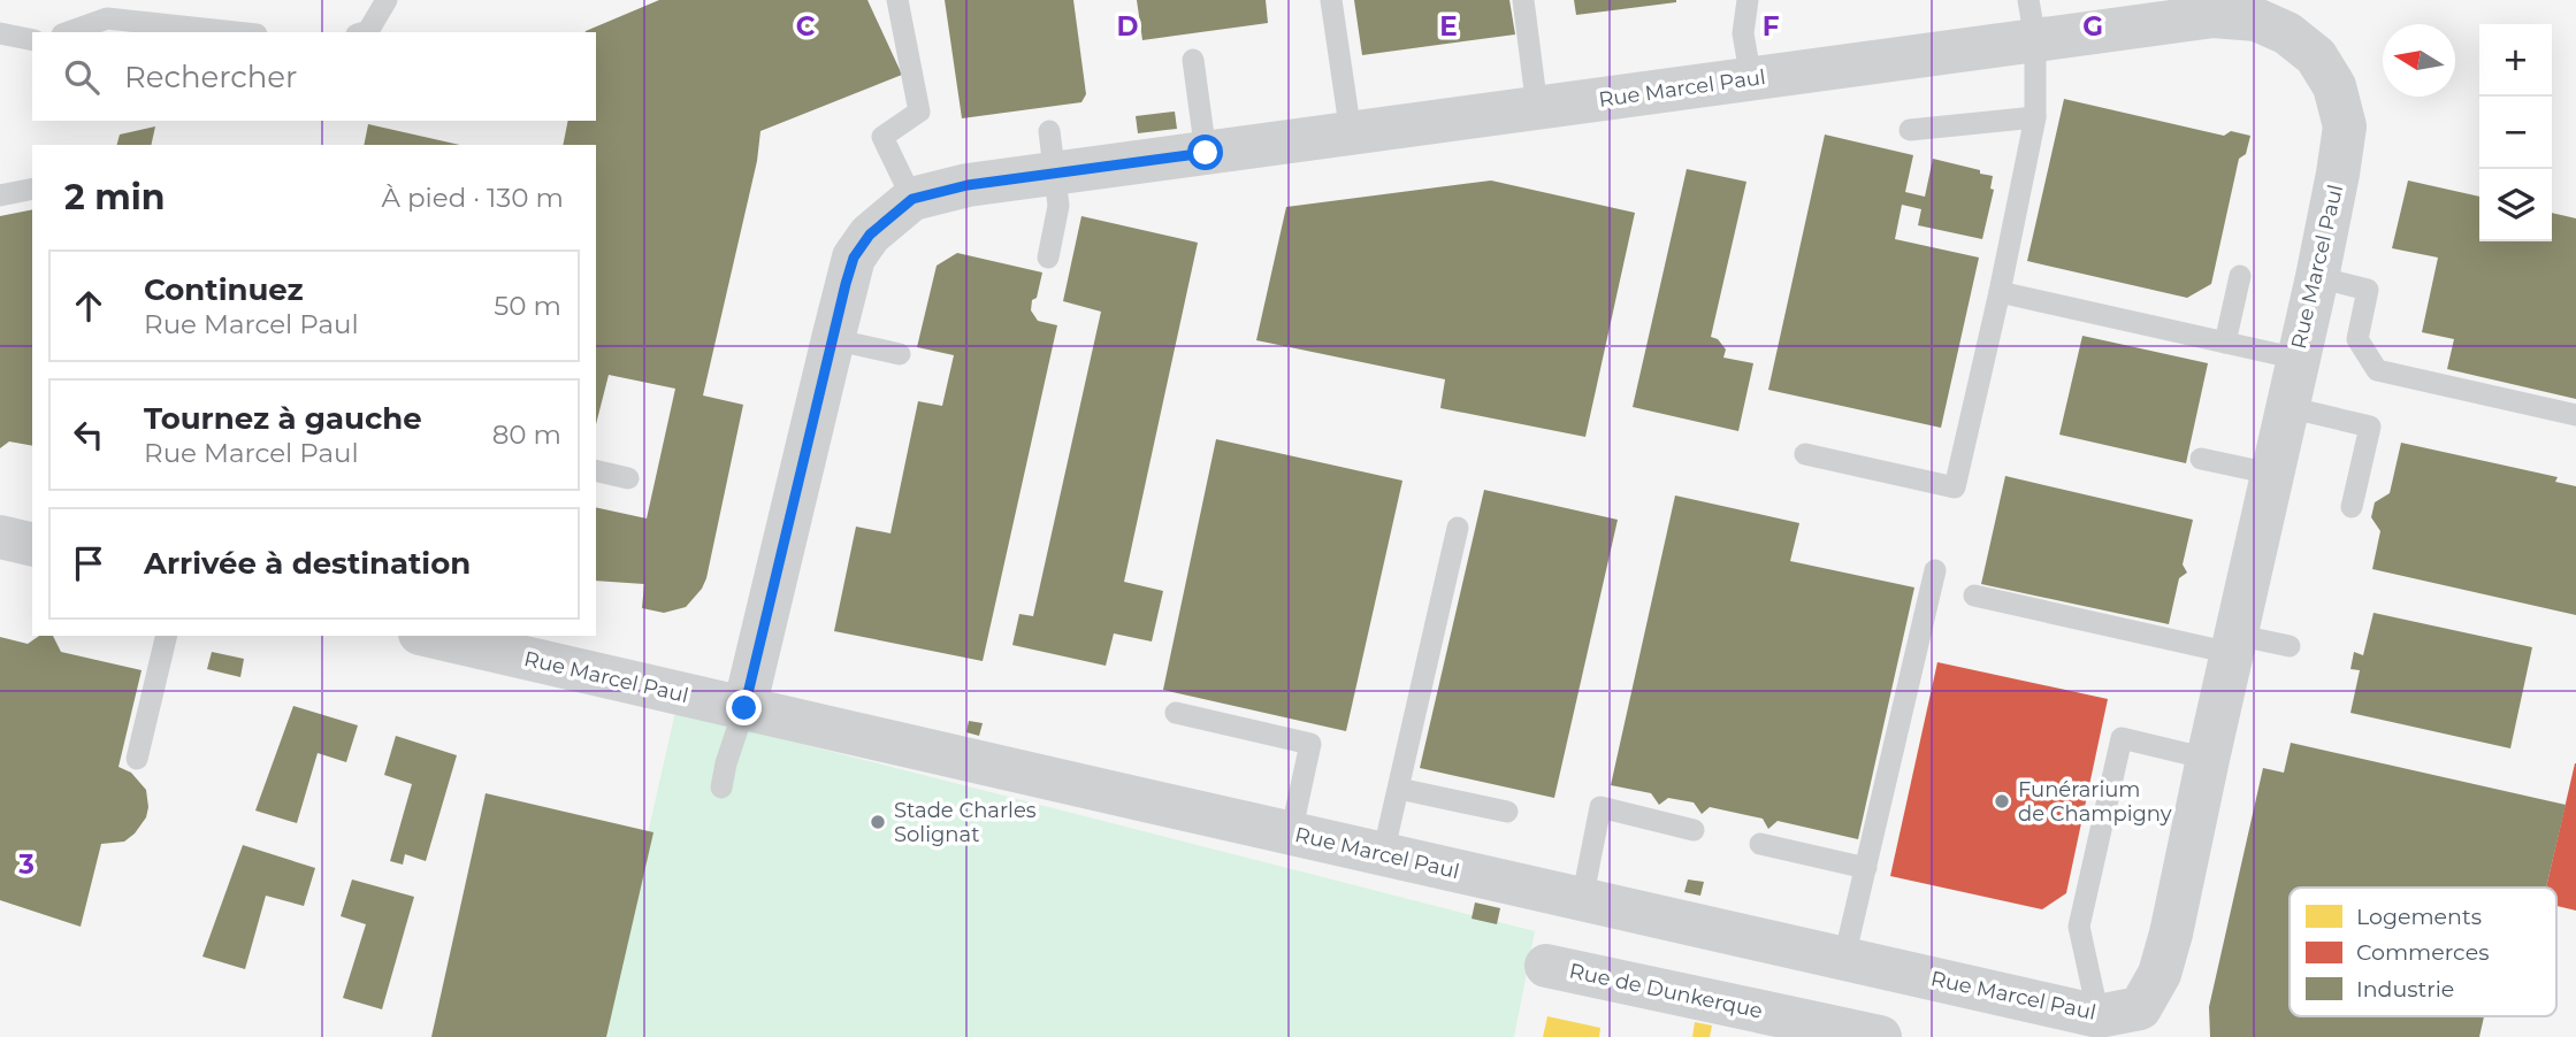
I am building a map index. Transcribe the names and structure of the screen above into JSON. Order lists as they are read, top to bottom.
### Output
{
  "streets": {
    "street": ["Rue Marcel Paul", "Rue de Dunkerque"]
  },
  "places": ["Funérarium de Champigny", "Stade Charles Solignat"],
  "legend": ["Logements", "Commerces", "Industrie"],
  "north": "left",
  "page": {
    "map_buttons": ["+", "−"],
    "search": "Rechercher",
    "heading": ["2 min", "À pied · 130 m"],
    "list": [
      ["Continuez", "Rue Marcel Paul", "50 m"],
      ["Tournez à gauche", "Rue Marcel Paul", "80 m"],
      "Arrivée à destination"
    ]
  },
  "grid": {
    "columns": [
      "C",
      "D",
      "E",
      "F",
      "G"
    ],
    "rows": ["3"]
  }
}
